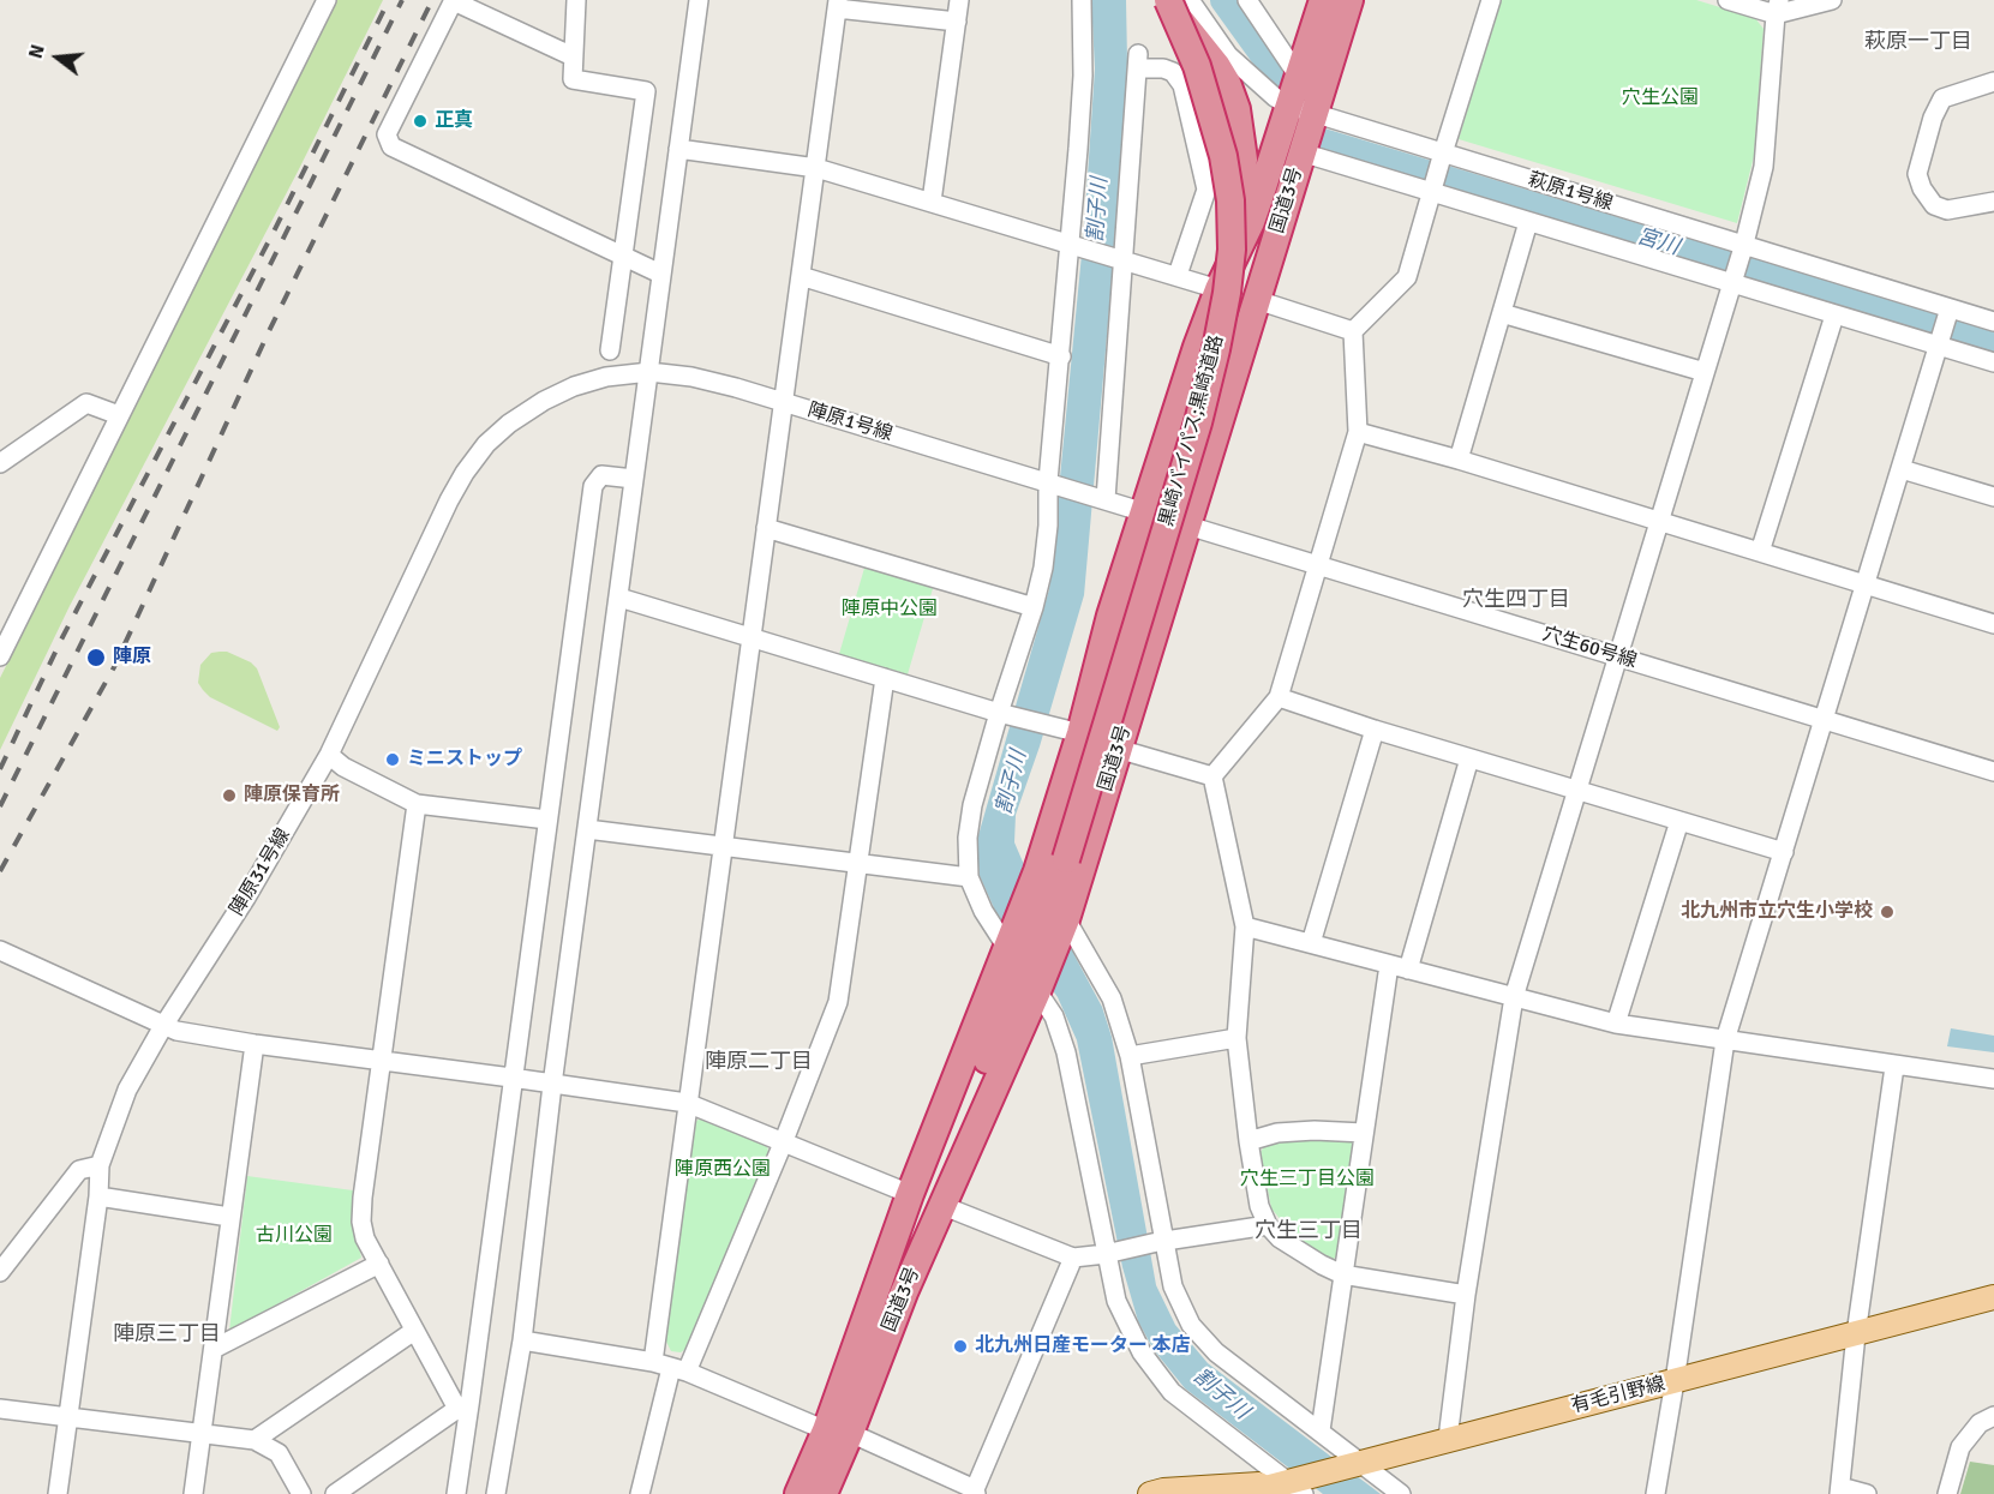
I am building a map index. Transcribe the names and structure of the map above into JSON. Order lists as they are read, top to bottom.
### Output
{
  "streets": {
    "highway": ["国道3号", "黒崎バイパス;黒崎道路"],
    "main road": ["有毛引野線"],
    "street": [
      "萩原1号線",
      "陣原1号線",
      "穴生60号線",
      "陣原31号線"
    ]
  },
  "crossings": [
    ["萩原1号線", "国道3号"],
    ["国道3号", "黒崎バイパス;黒崎道路"],
    ["国道3号", "穴生60号線"],
    ["陣原1号線", "穴生60号線"],
    ["陣原1号線", "陣原31号線"]
  ],
  "districts": [
    "萩原一丁目",
    "穴生四丁目",
    "陣原二丁目",
    "穴生三丁目",
    "陣原三丁目"
  ],
  "water": ["割子川", "宮川"],
  "parks": [
    "穴生公園",
    "陣原中公園",
    "陣原西公園",
    "穴生三丁目公園",
    "古川公園"
  ],
  "places": [
    "正真",
    "陣原",
    "ミニストップ",
    "陣原保育所",
    "北九州市立穴生小学校",
    "北九州日産モーター 本店"
  ],
  "north": "left"
}
